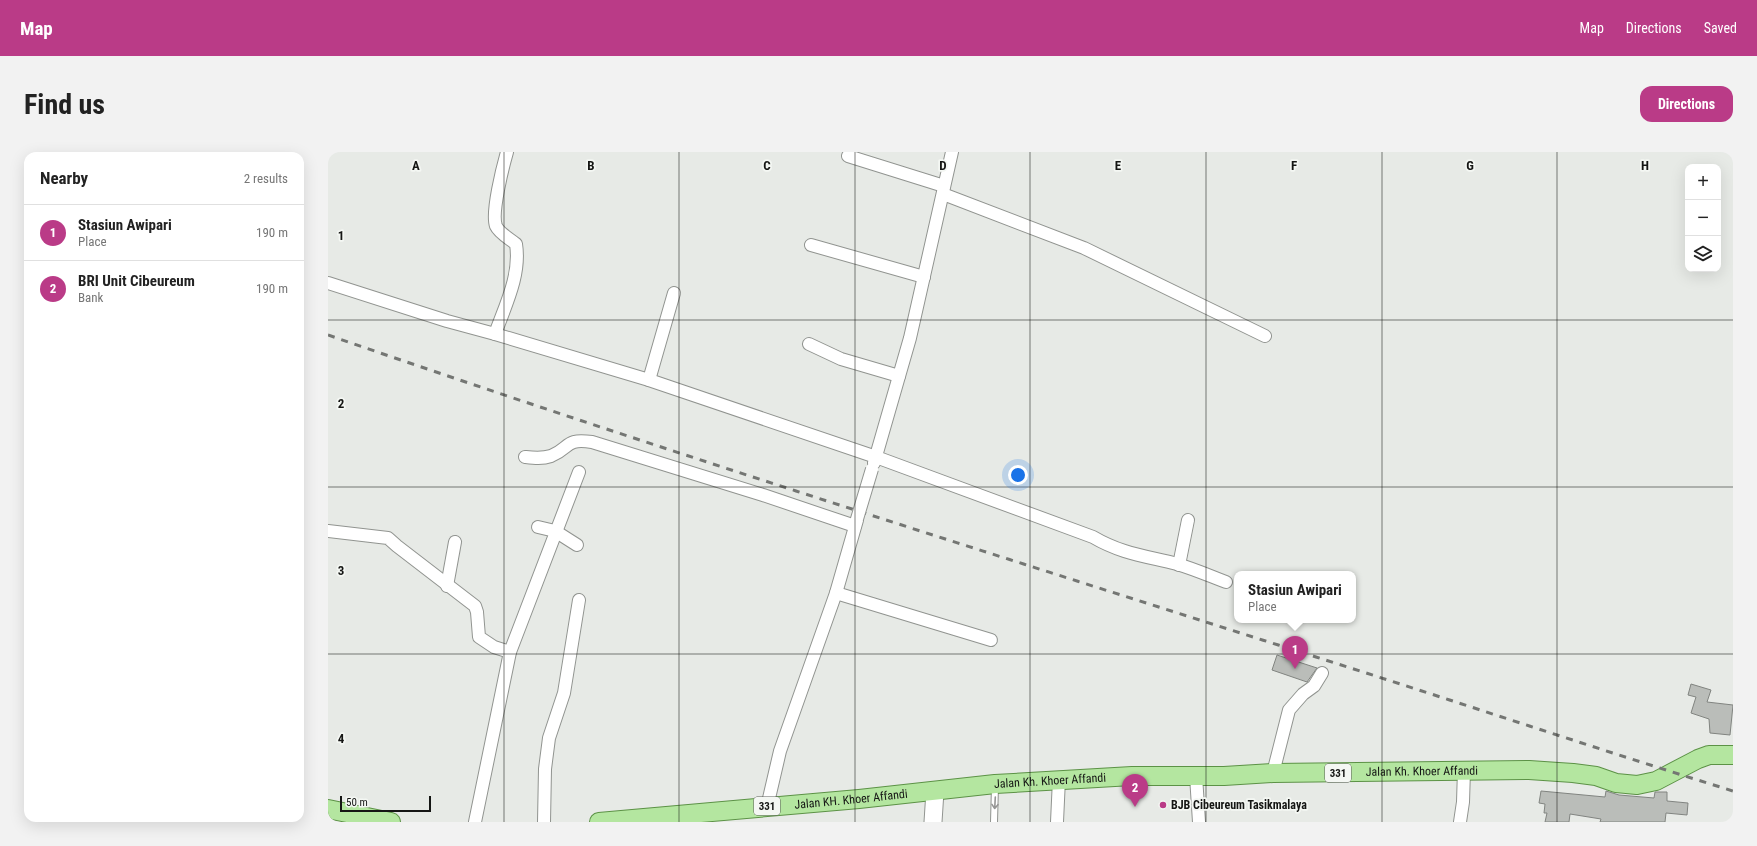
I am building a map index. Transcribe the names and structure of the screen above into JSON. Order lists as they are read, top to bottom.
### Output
{
  "streets": {
    "main road": ["Jalan Kh. Khoer Affandi", "331", "Jalan KH. Khoer Affandi"]
  },
  "crossings": [
    ["Jalan Kh. Khoer Affandi", "Jalan KH. Khoer Affandi"]
  ],
  "places": ["BJB Cibeureum Tasikmalaya"],
  "scale_bar": "50 m",
  "page": {
    "header": "Map",
    "nav": ["Map", "Directions", "Saved"],
    "buttons": "Directions",
    "title": "Find us",
    "heading": ["Nearby", "2 results"],
    "map_buttons": ["+", "−"],
    "list": [
      {
        "mark": "1",
        "name": "Stasiun Awipari",
        "note": "Place",
        "value": "190 m"
      },
      {
        "mark": "2",
        "name": "BRI Unit Cibeureum",
        "note": "Bank",
        "value": "190 m"
      }
    ],
    "popup": ["Stasiun Awipari", "Place"],
    "pins": ["1", "2"],
    "scale": "50 m"
  },
  "grid": {
    "columns": [
      "A",
      "B",
      "C",
      "D",
      "E",
      "F",
      "G",
      "H"
    ],
    "rows": [
      "1",
      "2",
      "3",
      "4"
    ]
  }
}
